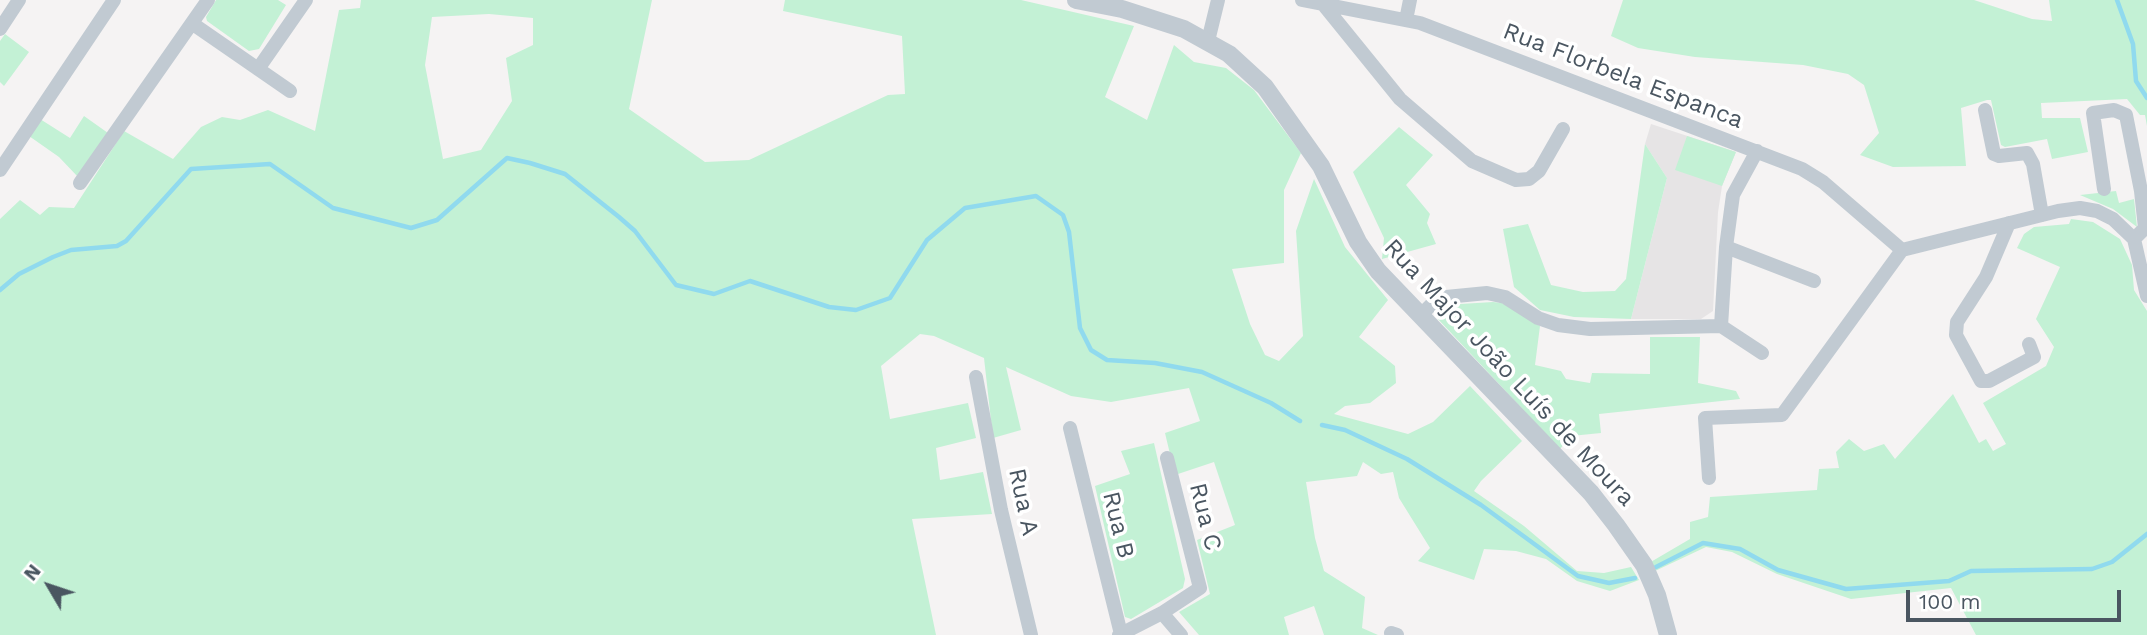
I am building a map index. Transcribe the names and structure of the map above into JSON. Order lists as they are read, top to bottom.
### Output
{
  "streets": {
    "street": [
      "Rua Florbela Espanca",
      "Rua Major João Luís de Moura",
      "Rua A",
      "Rua C",
      "Rua B"
    ]
  },
  "scale_bar": "100 m",
  "north": "top left"
}
